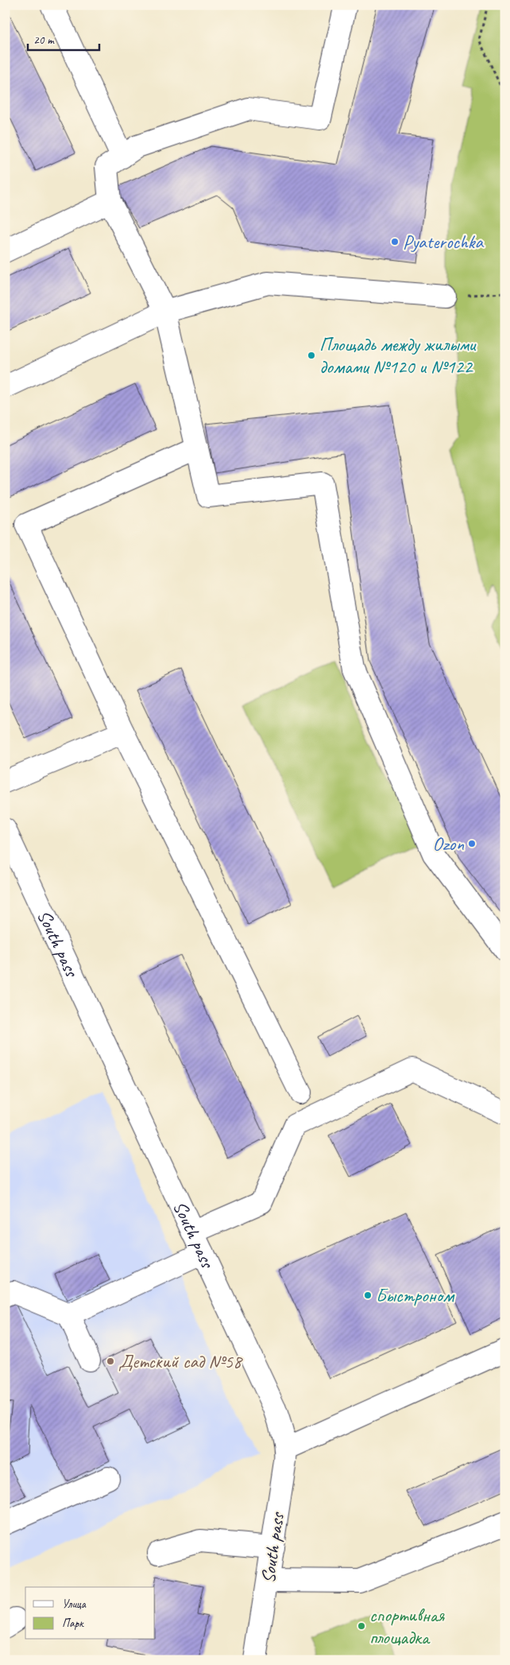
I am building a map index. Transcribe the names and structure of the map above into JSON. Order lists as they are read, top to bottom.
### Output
{
  "streets": {
    "street": ["South pass"]
  },
  "places": [
    "Pyaterochka",
    "Площадь между жилыми домами №120 и №122",
    "Ozon",
    "Быстроном",
    "Детский сад №58",
    "спортивная площадка"
  ],
  "legend": ["Улица", "Парк"],
  "scale_bar": "20 m"
}
